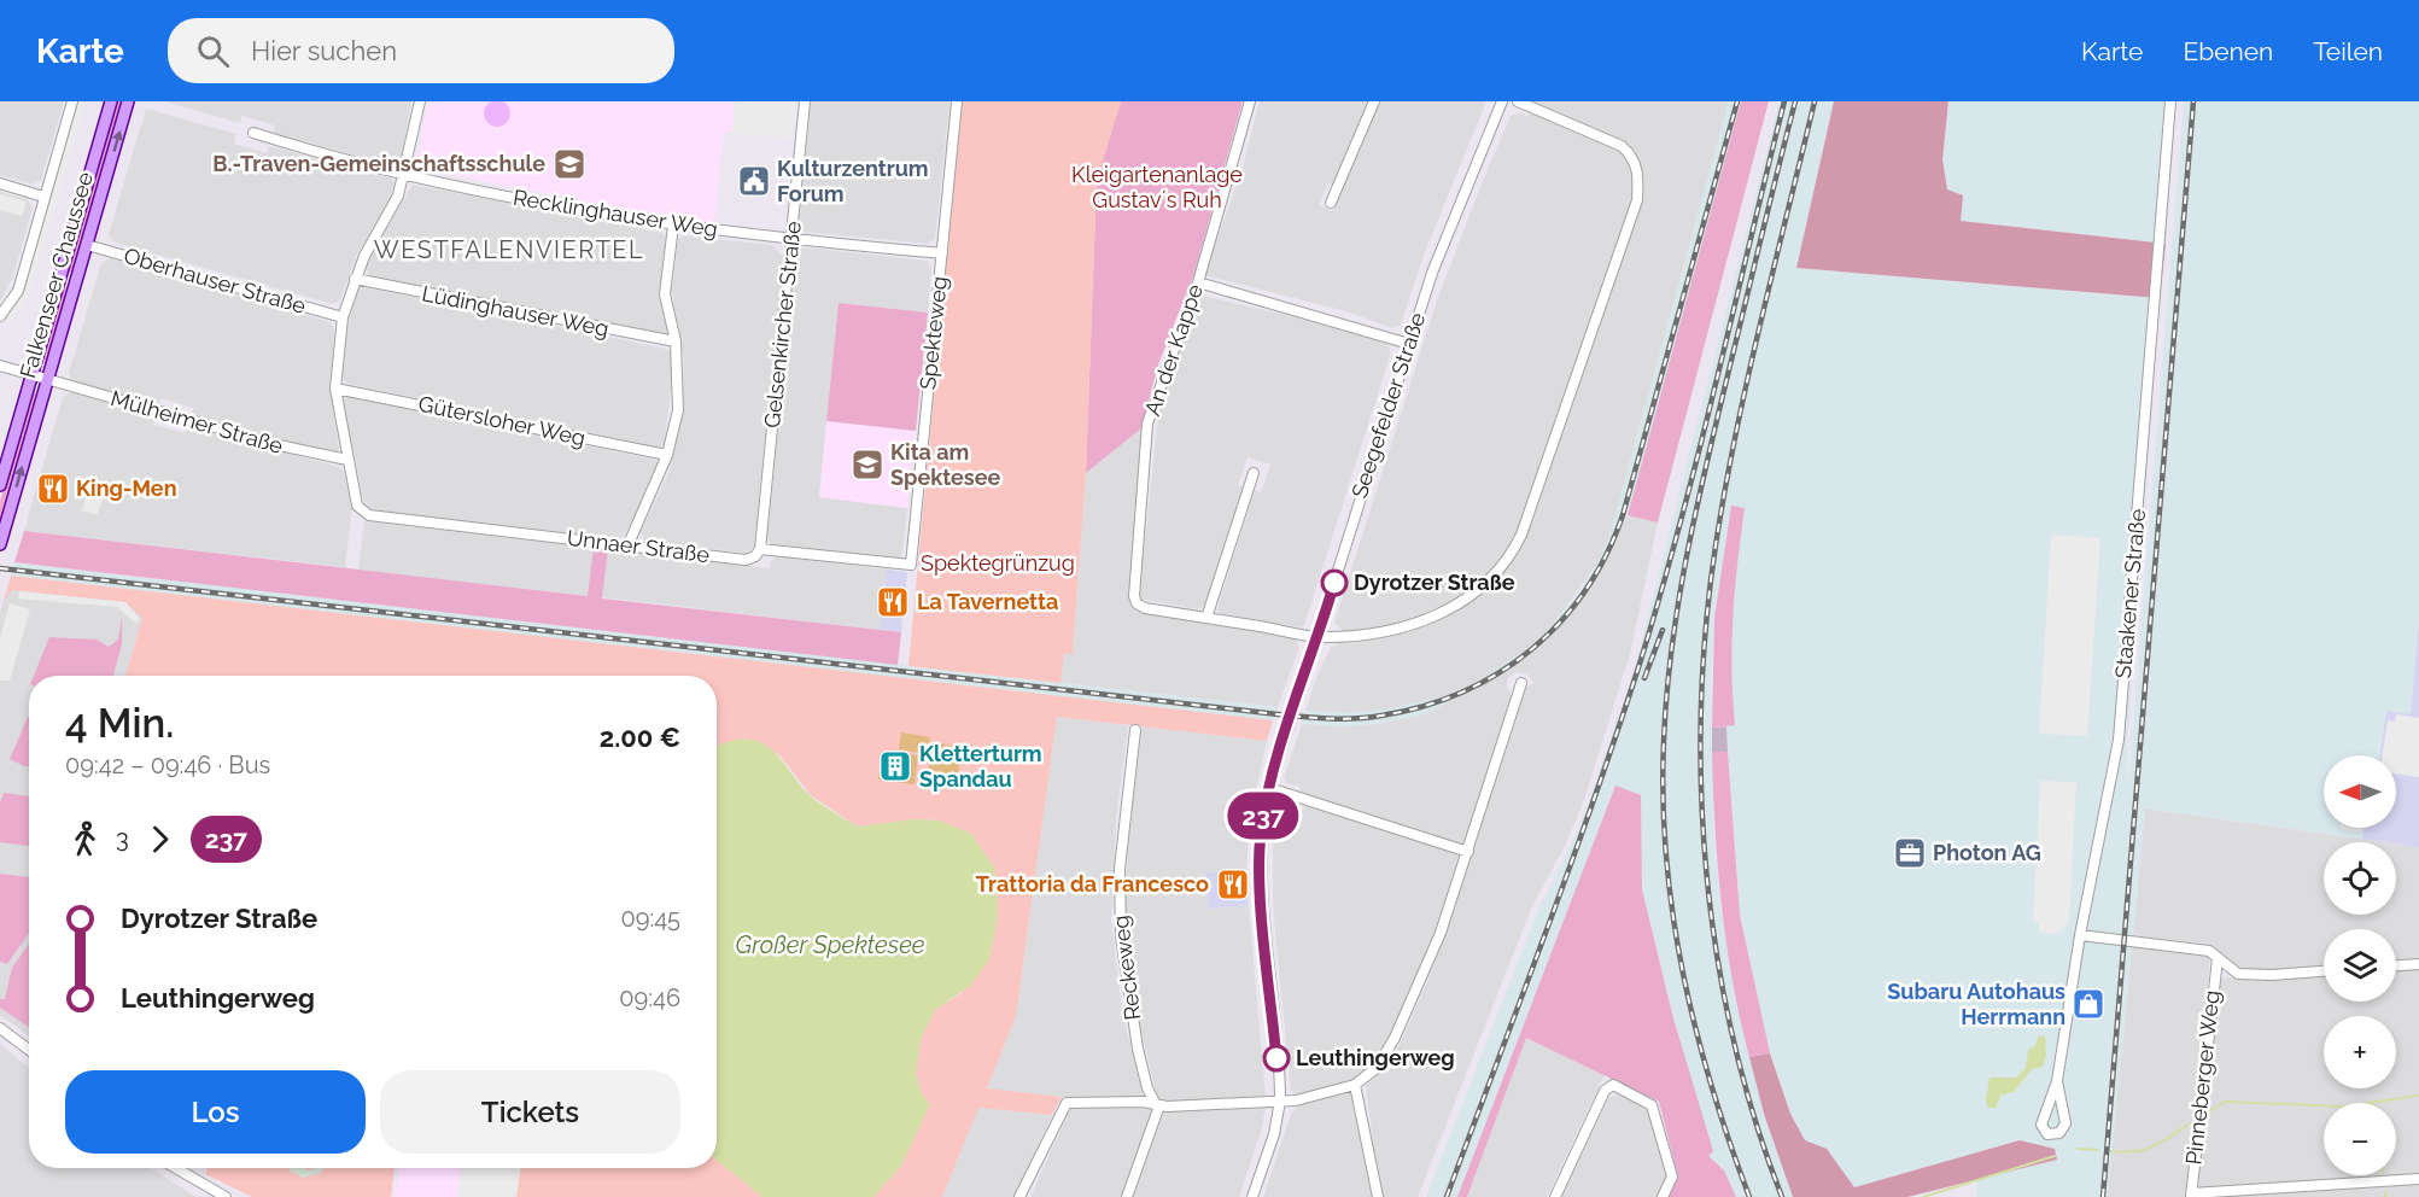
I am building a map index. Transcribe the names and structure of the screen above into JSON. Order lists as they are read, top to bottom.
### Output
{
  "streets": {
    "main road": ["Falkenseer Chaussee"],
    "street": [
      "Recklinghauser Weg",
      "Oberhauser Straße",
      "Lüdinghauser Weg",
      "Gelsenkircher Straße",
      "Spekteweg",
      "An der Kappe",
      "Seegefelder Straße",
      "Gütersloher Weg",
      "Mülheimer Straße",
      "Unnaer Straße",
      "Staakener Straße",
      "Reckeweg",
      "Pinneberger Weg"
    ]
  },
  "crossings": [
    ["Recklinghauser Weg", "Gelsenkircher Straße"],
    ["Recklinghauser Weg", "Spekteweg"],
    ["Falkenseer Chaussee", "Oberhauser Straße"],
    ["Falkenseer Chaussee", "Mülheimer Straße"],
    ["Gelsenkircher Straße", "Unnaer Straße"],
    ["Spekteweg", "Unnaer Straße"],
    ["Mülheimer Straße", "Unnaer Straße"]
  ],
  "districts": ["WESTFALENVIERTEL"],
  "water": ["Großer Spektesee"],
  "parks": ["Kleigartenanlage Gustav´s Ruh", "Spektegrünzug"],
  "places": {
    "school or university": ["B.-Traven-Gemeinschaftsschule", "Kita am Spektesee"],
    "public building": ["Kulturzentrum Forum"],
    "restaurant": ["King-Men", "La Tavernetta", "Trattoria da Francesco"],
    "other": ["Dyrotzer Straße", "Leuthingerweg"],
    "building": ["Kletterturm Spandau"],
    "office": ["Photon AG"],
    "shop": ["Subaru Autohaus Herrmann"]
  },
  "lines": ["bus line 237"],
  "north": "left",
  "page": {
    "header": "Karte",
    "search": "Hier suchen",
    "nav": ["Karte", "Ebenen", "Teilen"],
    "on_map": "237",
    "heading": ["4 Min.", "09:42 – 09:46 · Bus", "2.00 €"],
    "map_buttons": ["+", "−"],
    "legs": ["3", "237"],
    "list": [
      {
        "name": "Dyrotzer Straße",
        "value": "09:45"
      },
      {
        "name": "Leuthingerweg",
        "value": "09:46"
      }
    ],
    "buttons": ["Los", "Tickets"]
  }
}
